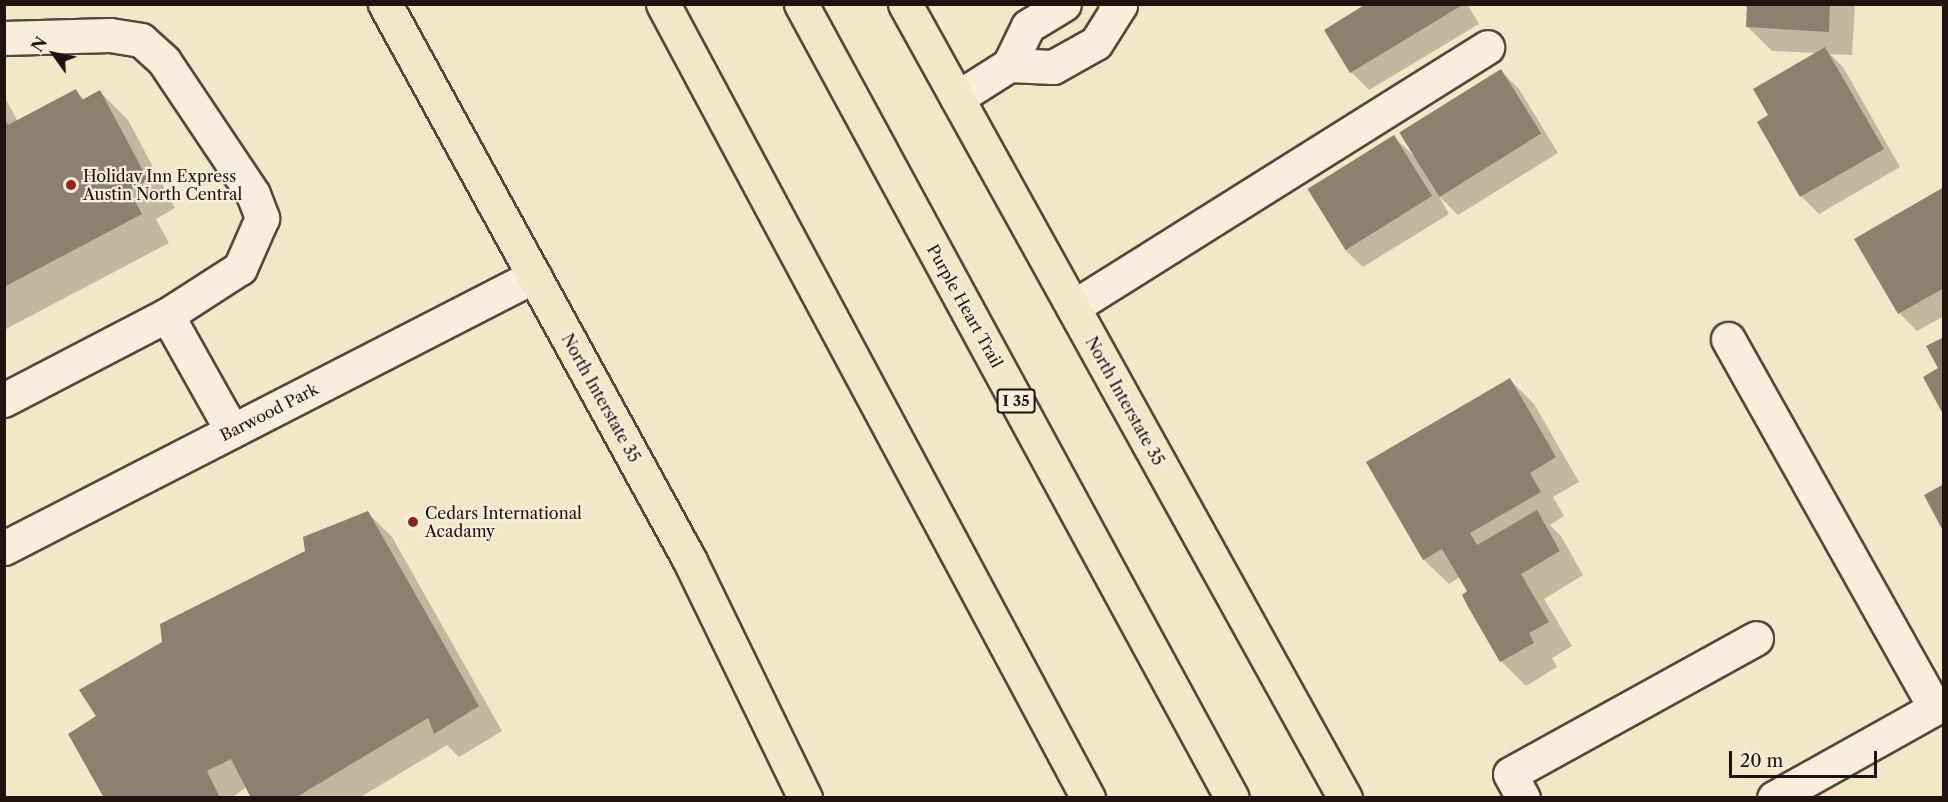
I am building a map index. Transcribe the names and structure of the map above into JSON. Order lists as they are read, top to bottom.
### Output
{
  "streets": {
    "main road": ["Purple Heart Trail", "North Interstate 35", "I 35"],
    "street": ["Barwood Park"]
  },
  "crossings": [
    ["North Interstate 35", "Barwood Park"]
  ],
  "places": ["Holiday Inn Express Austin North Central", "Cedars International Acadamy"],
  "scale_bar": "20 m",
  "north": "top left"
}
